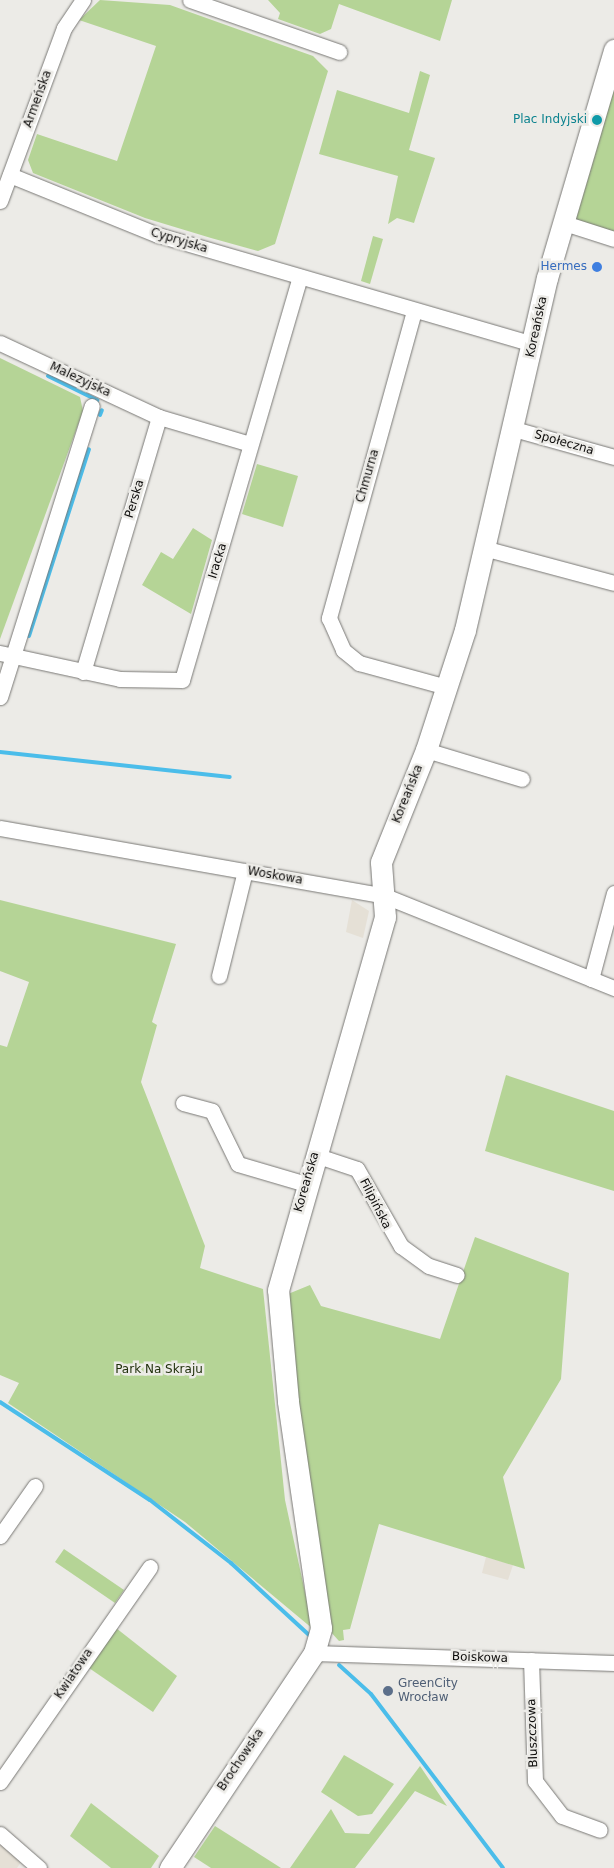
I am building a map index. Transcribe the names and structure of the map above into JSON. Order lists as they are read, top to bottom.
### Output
{
  "streets": {
    "street": [
      "Armeńska",
      "Cypryjska",
      "Koreańska",
      "Malezyjska",
      "Społeczna",
      "Chmurna",
      "Perska",
      "Iracka",
      "Woskowa",
      "Filipińska",
      "Boiskowa",
      "Kwiatowa",
      "Bluszczowa",
      "Brochowska"
    ]
  },
  "crossings": [
    ["Armeńska", "Cypryjska"],
    ["Cypryjska", "Chmurna"],
    ["Cypryjska", "Iracka"],
    ["Koreańska", "Społeczna"],
    ["Koreańska", "Chmurna"],
    ["Koreańska", "Woskowa"],
    ["Koreańska", "Filipińska"],
    ["Koreańska", "Brochowska"],
    ["Malezyjska", "Perska"],
    ["Perska", "Iracka"],
    ["Boiskowa", "Bluszczowa"],
    ["Boiskowa", "Brochowska"]
  ],
  "parks": ["Park Na Skraju"],
  "places": ["Plac Indyjski", "Hermes", "GreenCity Wrocław"]
}
